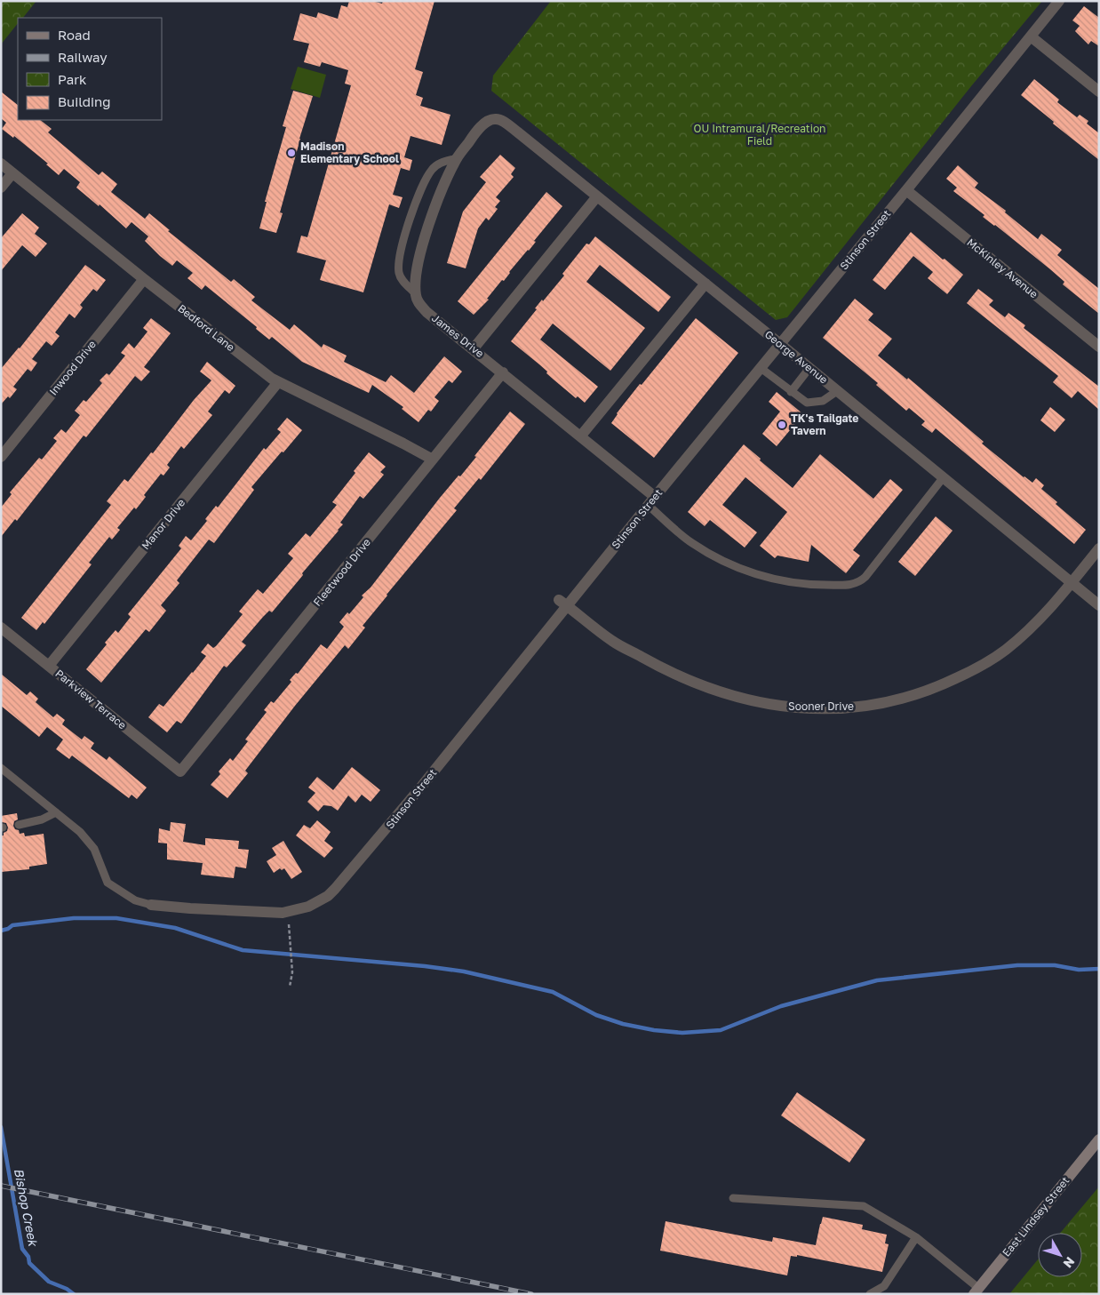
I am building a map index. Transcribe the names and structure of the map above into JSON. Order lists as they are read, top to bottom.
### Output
{
  "streets": {
    "street": [
      "Stinson Street",
      "McKinley Avenue",
      "Bedford Lane",
      "James Drive",
      "George Avenue",
      "Inwood Drive",
      "Manor Drive",
      "Fleetwood Drive",
      "Parkview Terrace",
      "Sooner Drive",
      "East Lindsey Street"
    ]
  },
  "crossings": [
    ["Stinson Street", "McKinley Avenue"],
    ["Stinson Street", "James Drive"],
    ["Stinson Street", "George Avenue"],
    ["Stinson Street", "Sooner Drive"],
    ["Bedford Lane", "Inwood Drive"],
    ["Bedford Lane", "Manor Drive"],
    ["Bedford Lane", "Fleetwood Drive"],
    ["James Drive", "Fleetwood Drive"],
    ["George Avenue", "Sooner Drive"],
    ["Manor Drive", "Parkview Terrace"],
    ["Fleetwood Drive", "Parkview Terrace"]
  ],
  "water": ["Bishop Creek"],
  "parks": ["OU Intramural/Recreation Field"],
  "places": ["Madison Elementary School", "TK's Tailgate Tavern"],
  "legend": [
    "Road",
    "Railway",
    "Park",
    "Building"
  ],
  "north": "bottom right"
}
